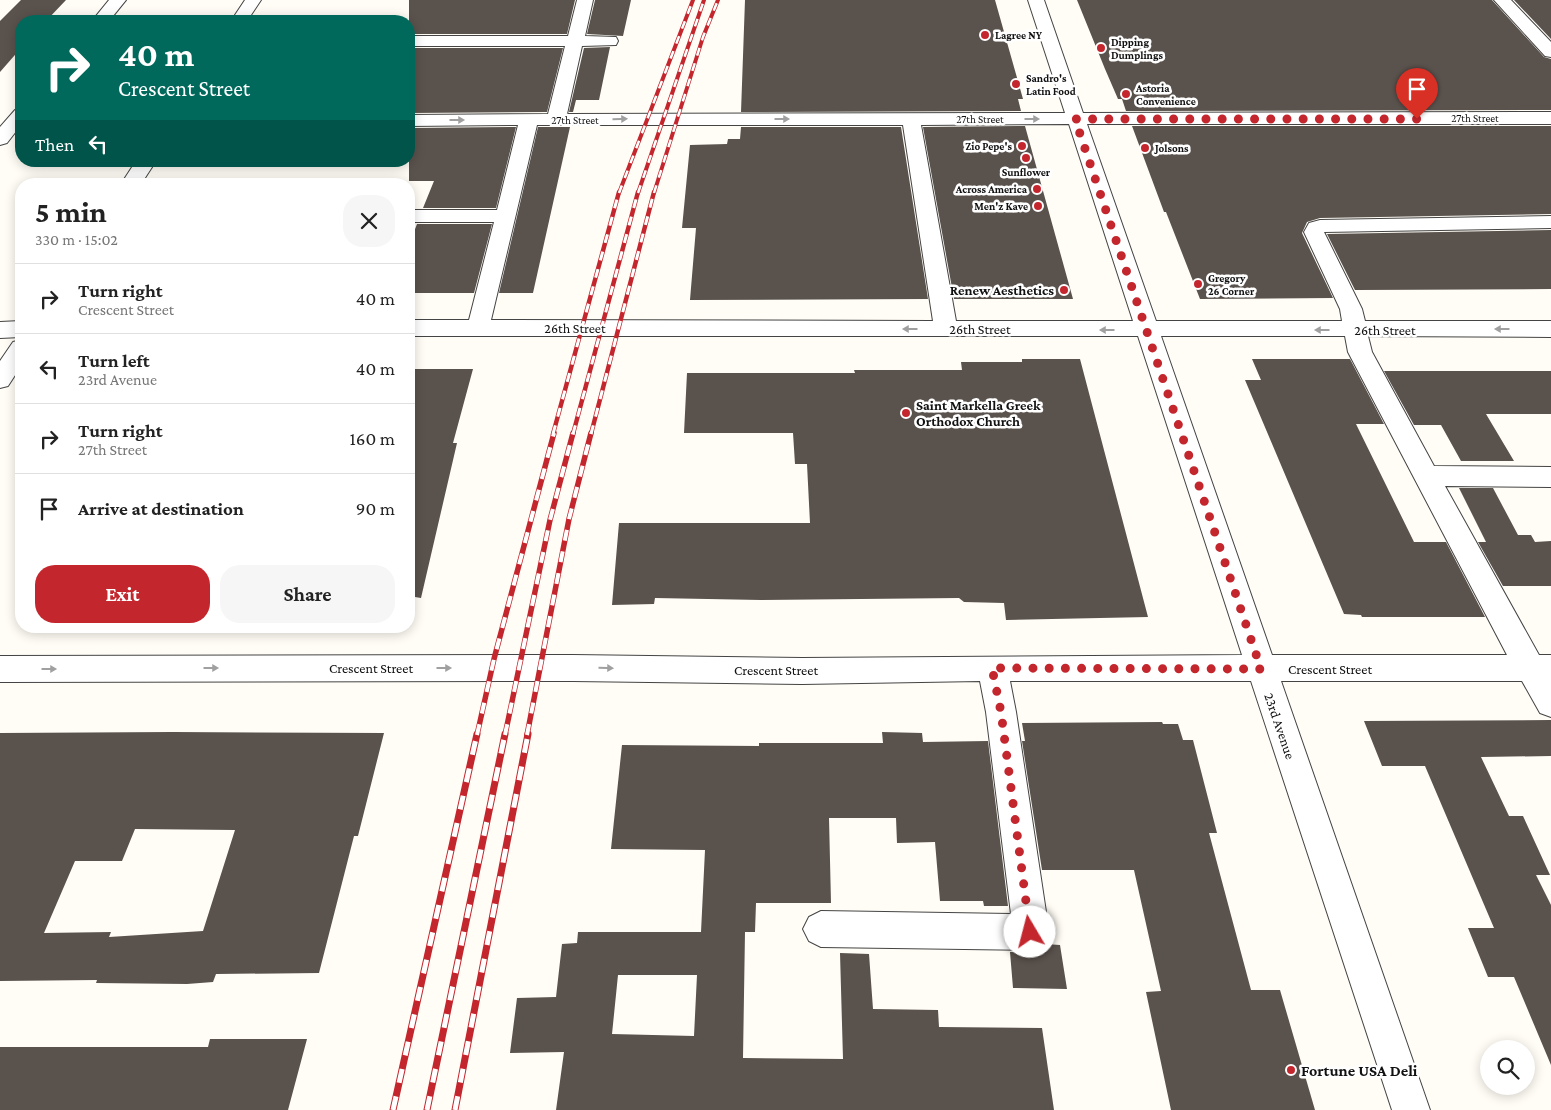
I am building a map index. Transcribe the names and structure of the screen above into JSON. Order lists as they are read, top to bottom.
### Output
{
  "streets": {
    "street": [
      "27th Street",
      "26th Street",
      "Crescent Street",
      "23rd Avenue"
    ]
  },
  "crossings": [
    ["27th Street", "23rd Avenue"],
    ["26th Street", "23rd Avenue"],
    ["Crescent Street", "23rd Avenue"]
  ],
  "one_way": ["26th Street", "Crescent Street"],
  "places": [
    "Lagree NY",
    "Dipping Dumplings",
    "Sandro's Latin Food",
    "Astoria Convenience",
    "Zio Pepe's",
    "Jolsons",
    "Sunflower",
    "Across America",
    "Men'z Kave",
    "Gregory 26 Corner",
    "Renew Aesthetics",
    "Saint Markella Greek Orthodox Church",
    "Fortune USA Deli"
  ],
  "page": {
    "turn": ["40 m", "Crescent Street"],
    "then": "Then",
    "heading": ["5 min", "330 m · 15:02"],
    "list": [
      {
        "name": "Turn right",
        "note": "Crescent Street",
        "value": "40 m"
      },
      {
        "name": "Turn left",
        "note": "23rd Avenue",
        "value": "40 m"
      },
      {
        "name": "Turn right",
        "note": "27th Street",
        "value": "160 m"
      },
      {
        "name": "Arrive at destination",
        "value": "90 m"
      }
    ],
    "buttons": ["Exit", "Share"]
  }
}
